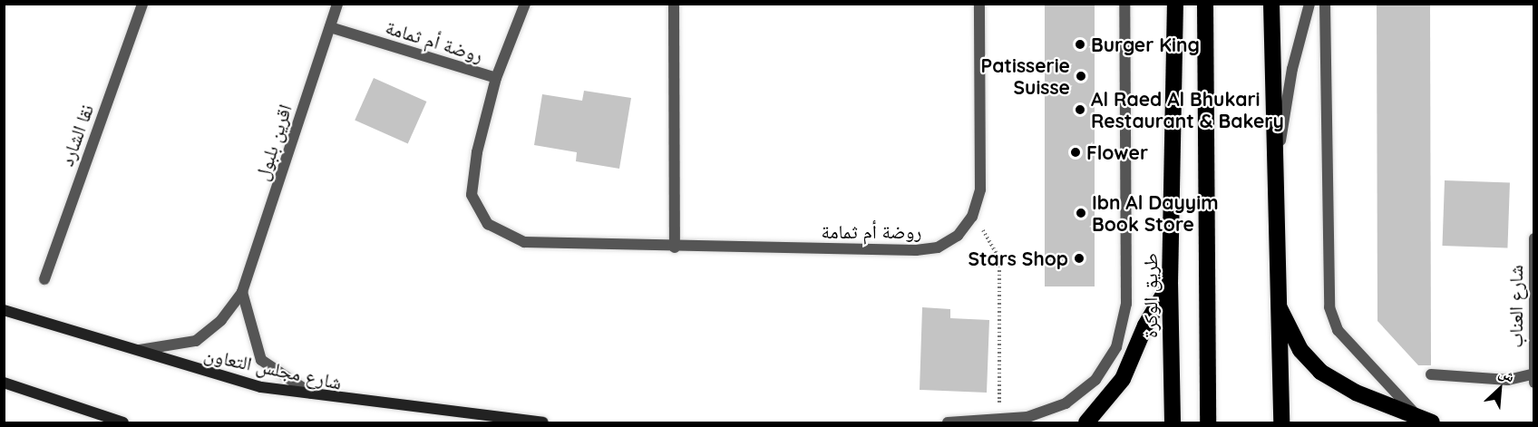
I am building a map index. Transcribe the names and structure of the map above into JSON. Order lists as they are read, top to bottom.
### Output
{
  "streets": {
    "highway": ["طريق الوكرة"],
    "main road": ["شارع مجلس التعاون"],
    "street": [
      "روضة أم ثمامة",
      "نقا الشارد",
      "اقرين بلبول",
      "شارع العناب"
    ]
  },
  "crossings": [
    ["روضة أم ثمامة", "اقرين بلبول"],
    ["اقرين بلبول", "شارع مجلس التعاون"]
  ],
  "places": [
    "Burger King",
    "Patisserie Suisse",
    "Al Raed Al Bhukari Restaurant & Bakery",
    "Flower",
    "Ibn Al Dayyim Book Store",
    "Stars Shop"
  ],
  "north": "top right"
}
